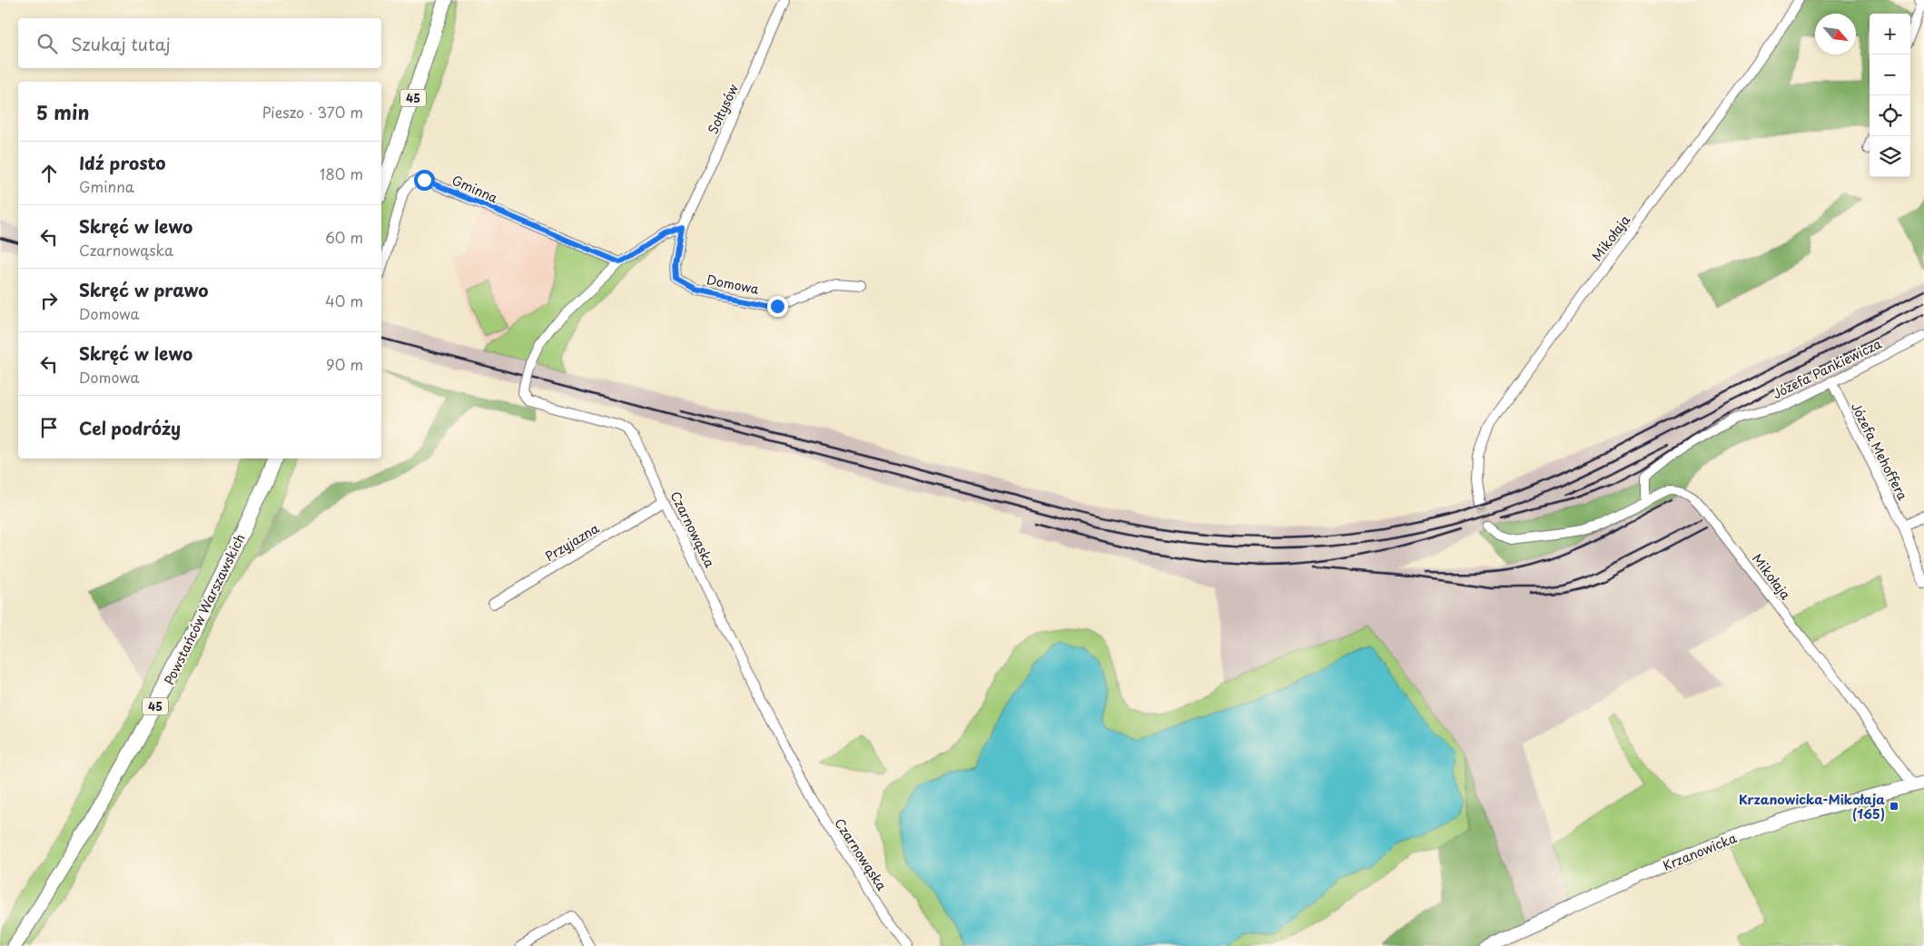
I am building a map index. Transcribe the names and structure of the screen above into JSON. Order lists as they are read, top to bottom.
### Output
{
  "streets": {
    "main road": ["45", "Powstańców Warszawskich"],
    "street": [
      "Sołtysów",
      "Gminna",
      "Mikołaja",
      "Domowa",
      "Józefa Pankiewicza",
      "Józefa Mehoffera",
      "Czarnowąska",
      "Przyjazna",
      "Krzanowicka"
    ]
  },
  "crossings": [
    ["Sołtysów", "Domowa"],
    ["Sołtysów", "Czarnowąska"],
    ["Gminna", "Czarnowąska"],
    ["Mikołaja", "Józefa Pankiewicza"],
    ["Mikołaja", "Krzanowicka"],
    ["Domowa", "Czarnowąska"],
    ["Józefa Pankiewicza", "Józefa Mehoffera"],
    ["Czarnowąska", "Przyjazna"]
  ],
  "places": {
    "transit": ["Krzanowicka-Mikołaja (165)"]
  },
  "north": "bottom right",
  "page": {
    "map_buttons": ["+", "−"],
    "search": "Szukaj tutaj",
    "heading": ["5 min", "Pieszo · 370 m"],
    "list": [
      ["Idź prosto", "Gminna", "180 m"],
      ["Skręć w lewo", "Czarnowąska", "60 m"],
      ["Skręć w prawo", "Domowa", "40 m"],
      ["Skręć w lewo", "Domowa", "90 m"],
      "Cel podróży"
    ]
  }
}
